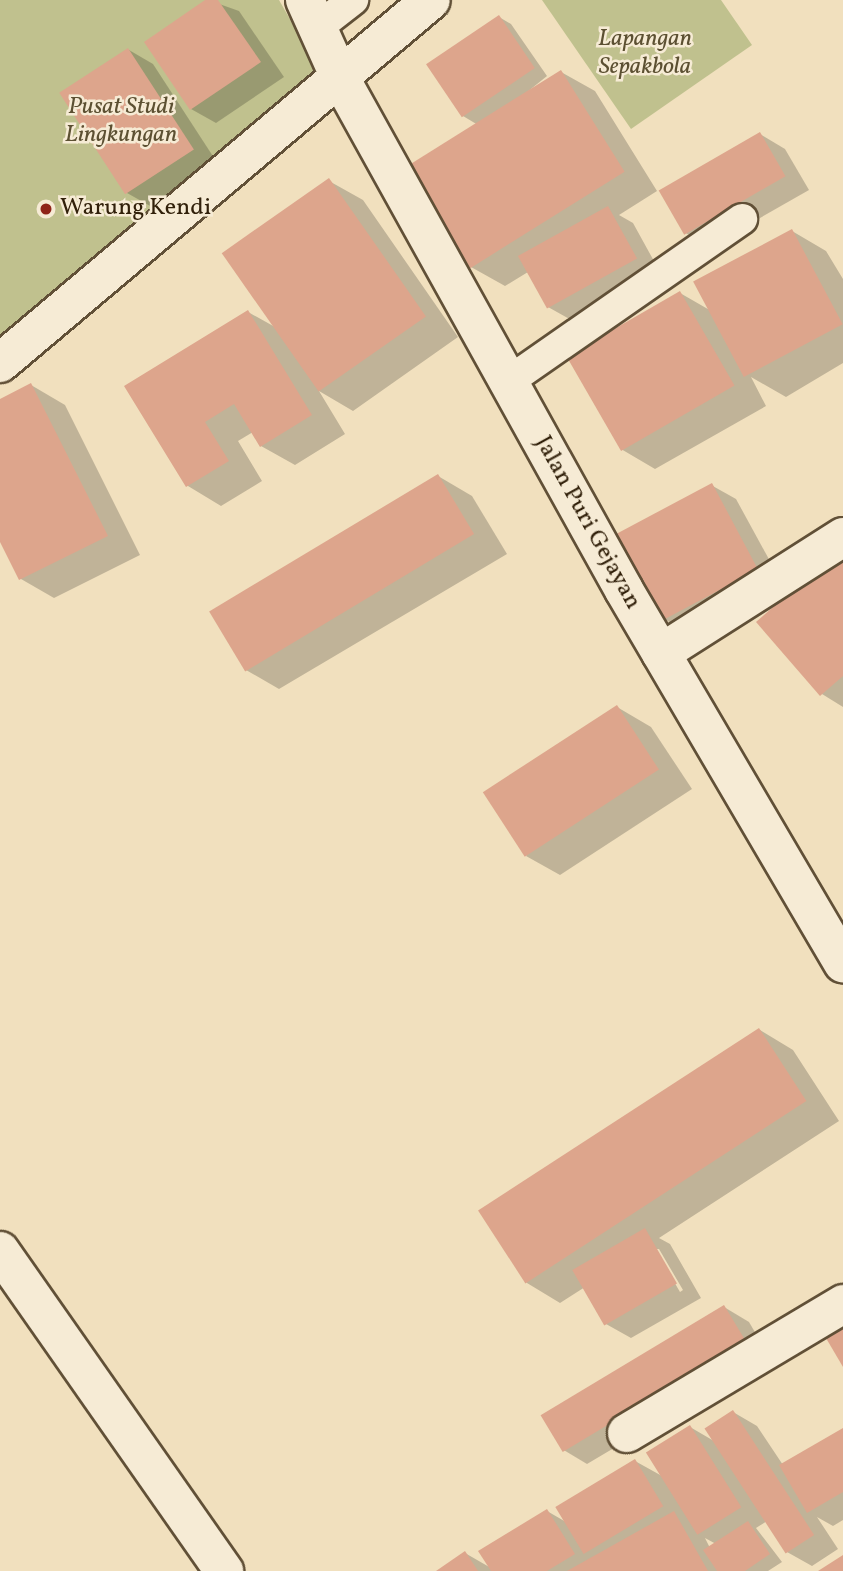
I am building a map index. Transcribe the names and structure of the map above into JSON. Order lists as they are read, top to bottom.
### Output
{
  "streets": {
    "street": ["Jalan Puri Gejayan"]
  },
  "parks": ["Lapangan Sepakbola", "Pusat Studi Lingkungan"],
  "places": ["Warung Kendi"]
}
